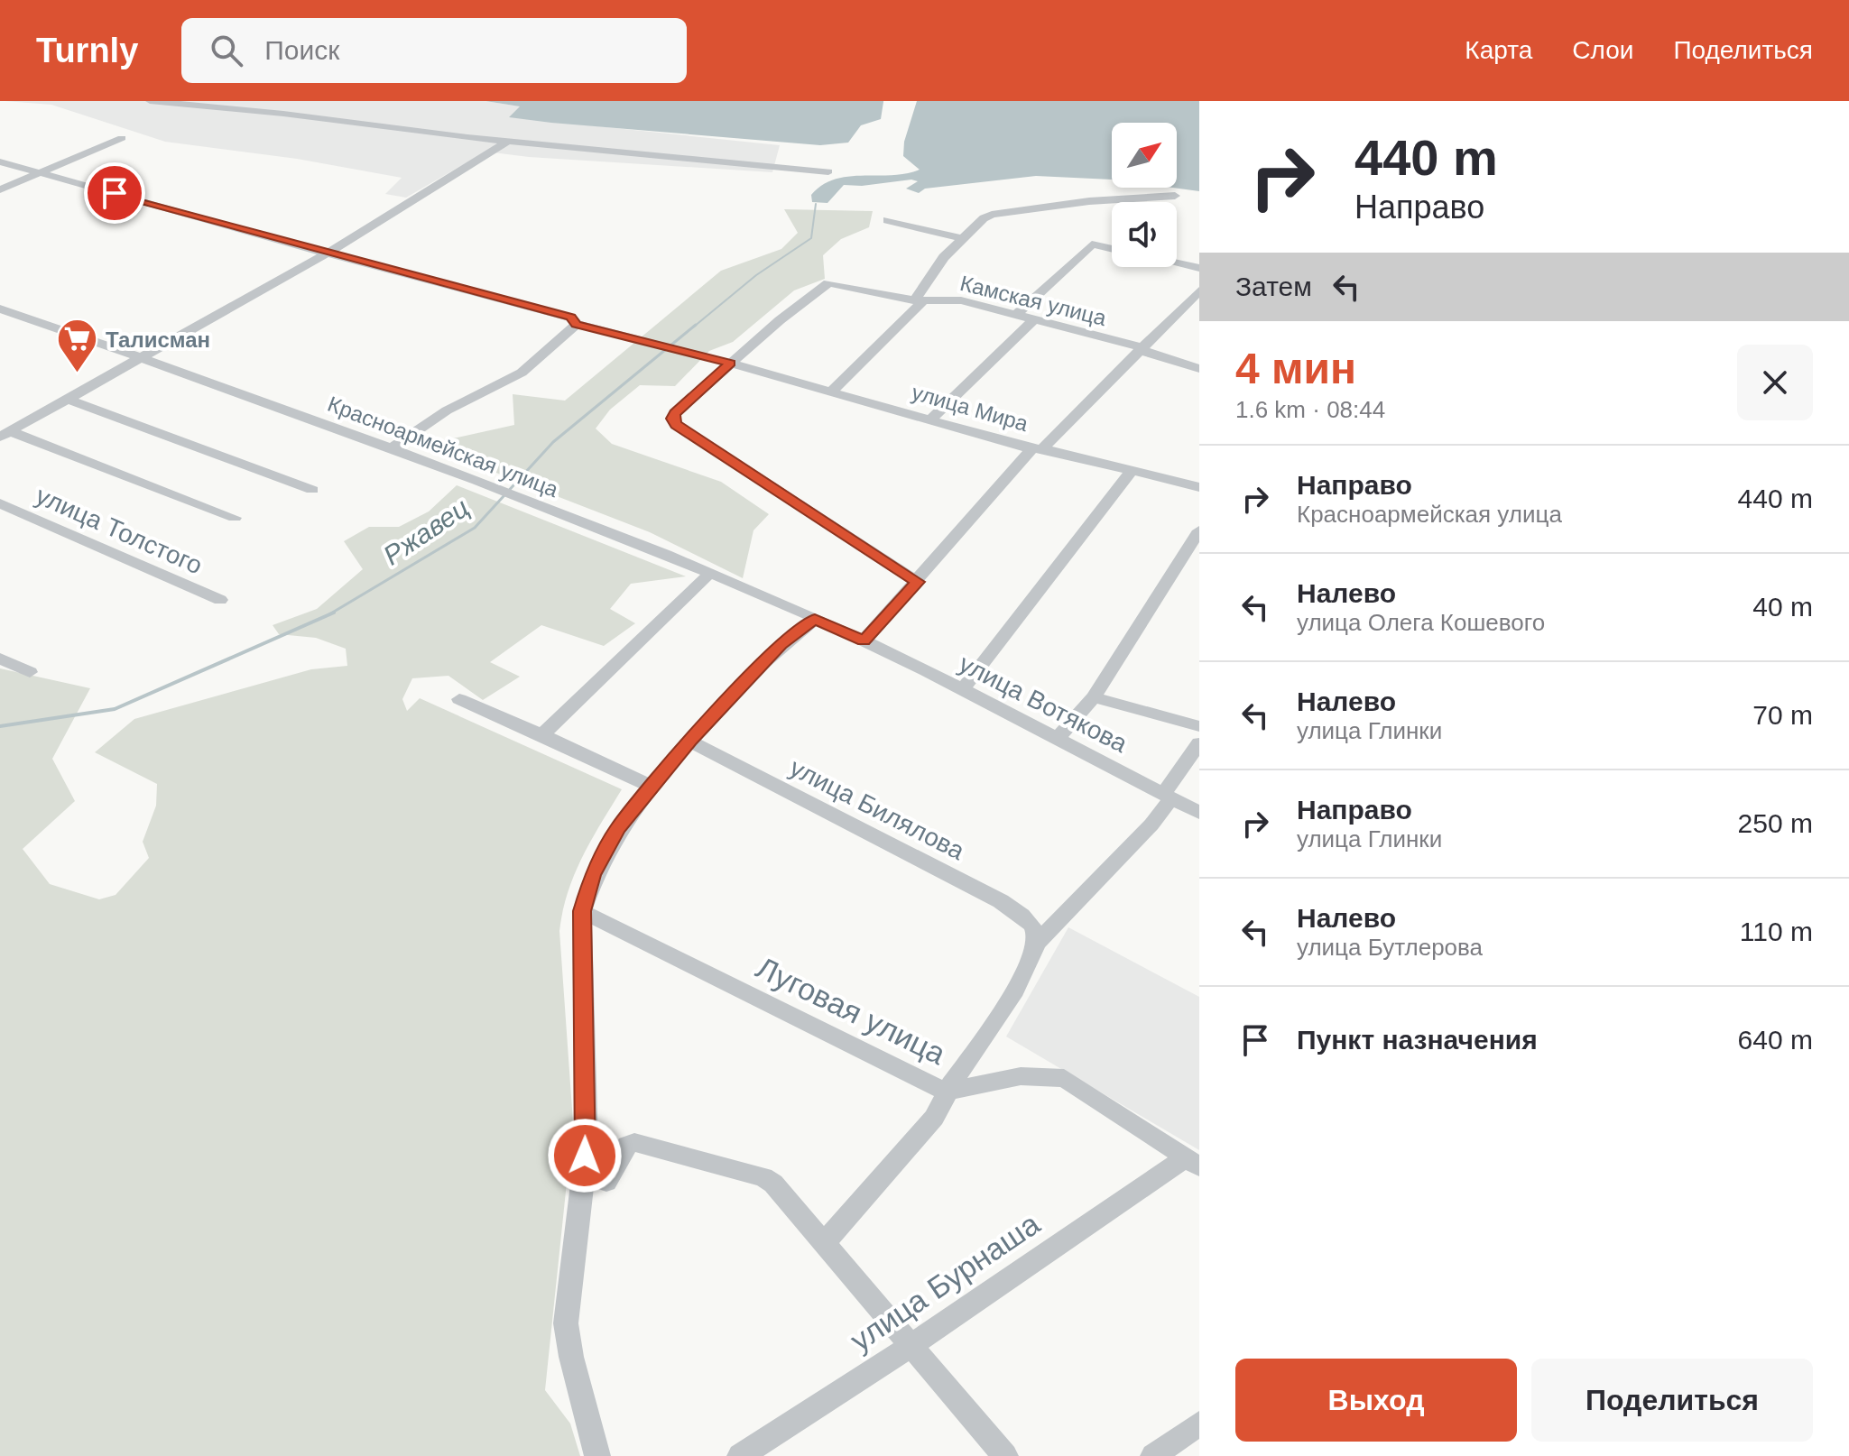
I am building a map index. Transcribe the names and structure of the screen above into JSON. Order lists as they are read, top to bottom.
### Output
{
  "streets": {
    "street": [
      "Камская улица",
      "улица Мира",
      "Красноармейская улица",
      "улица Толстого",
      "улица Вотякова",
      "улица Билялова",
      "Луговая улица",
      "улица Бурнаша"
    ]
  },
  "crossings": [
    ["Камская улица", "улица Мира"],
    ["Красноармейская улица", "улица Вотякова"]
  ],
  "water": ["Ржавец"],
  "places": {
    "supermarket": ["Талисман"]
  },
  "north": "top right",
  "page": {
    "header": "Turnly",
    "search": "Поиск",
    "nav": ["Карта", "Слои", "Поделиться"],
    "turn": ["440 m", "Направо"],
    "then": "Затем",
    "heading": ["4 мин", "1.6 km · 08:44"],
    "list": [
      {
        "name": "Направо",
        "note": "Красноармейская улица",
        "value": "440 m"
      },
      {
        "name": "Налево",
        "note": "улица Олега Кошевого",
        "value": "40 m"
      },
      {
        "name": "Налево",
        "note": "улица Глинки",
        "value": "70 m"
      },
      {
        "name": "Направо",
        "note": "улица Глинки",
        "value": "250 m"
      },
      {
        "name": "Налево",
        "note": "улица Бутлерова",
        "value": "110 m"
      },
      {
        "name": "Пункт назначения",
        "value": "640 m"
      }
    ],
    "buttons": ["Выход", "Поделиться"]
  }
}
